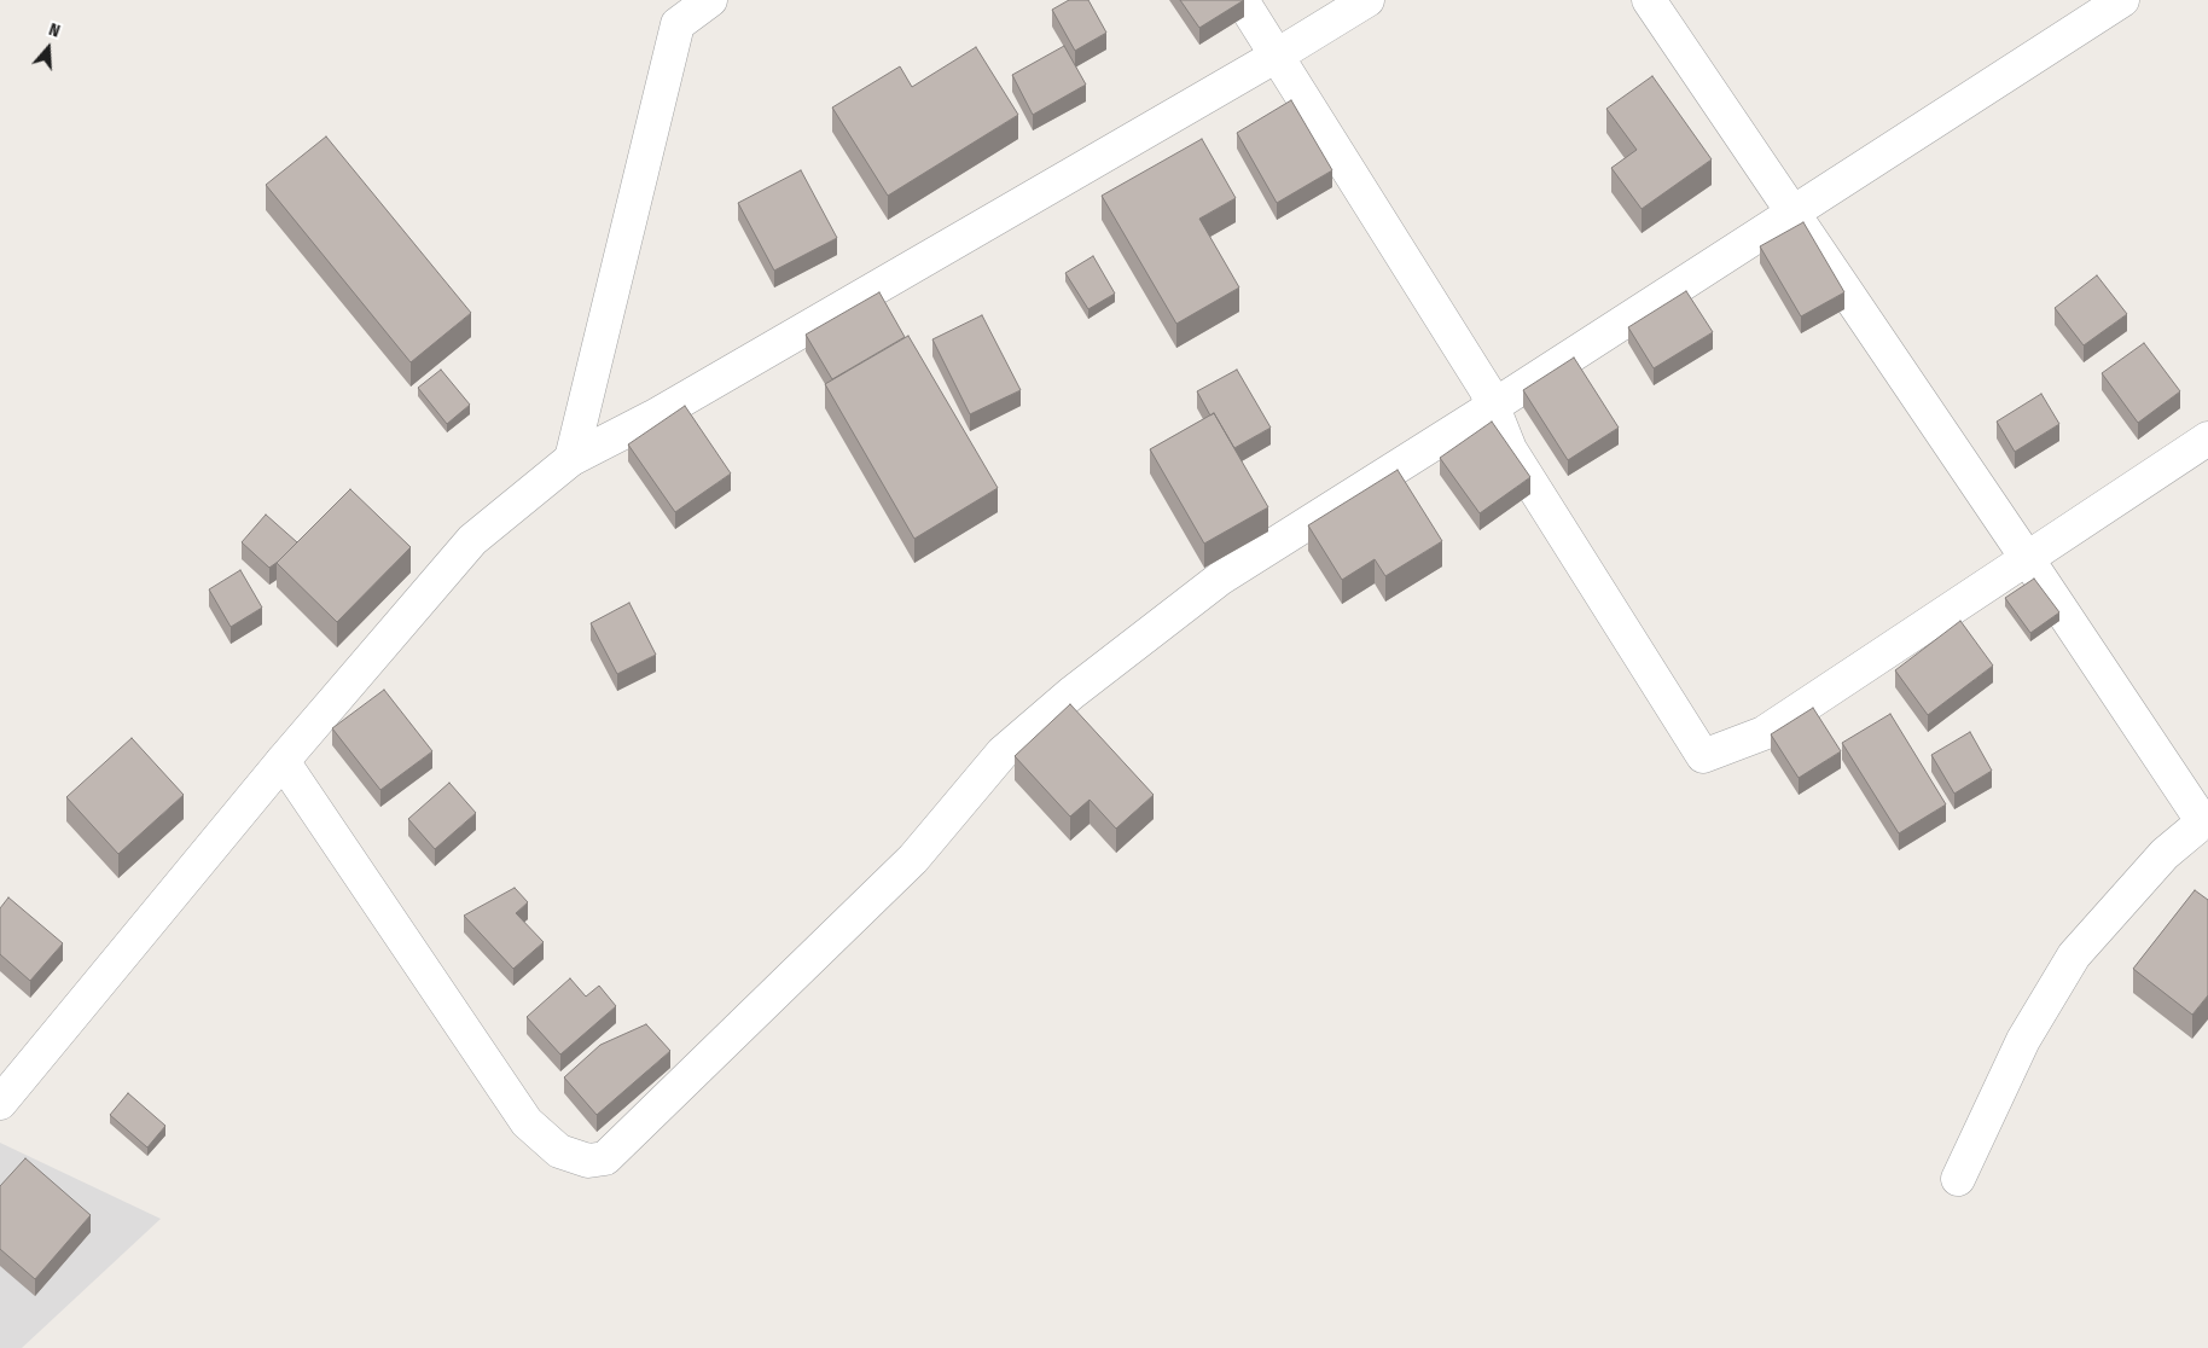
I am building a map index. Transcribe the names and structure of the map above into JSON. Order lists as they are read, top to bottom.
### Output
{
  "north": "top"
}
